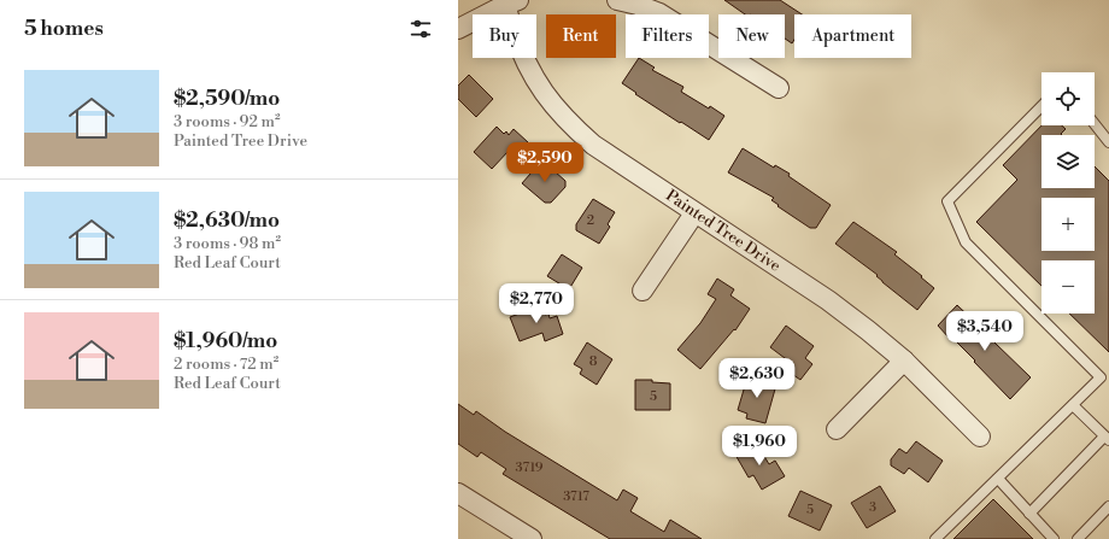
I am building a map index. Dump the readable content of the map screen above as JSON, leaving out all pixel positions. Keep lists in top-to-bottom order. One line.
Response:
{"streets":{"street":["Painted Tree Drive"]},"house_numbers":["2","8","5","3719","3717","3","5"],"page":{"heading":"5 homes","chip":["Buy","Rent","Filters","New","Apartment"],"list":[{"name":"$2,590/mo","note":"3 rooms · 92 m² · Painted Tree Drive"},{"name":"$2,630/mo","note":"3 rooms · 98 m² · Red Leaf Court"},{"name":"$1,960/mo","note":"2 rooms · 72 m² · Red Leaf Court"}],"map_buttons":["+","−"],"price":["$2,590","$2,770","$3,540","$2,630","$1,960"]}}
